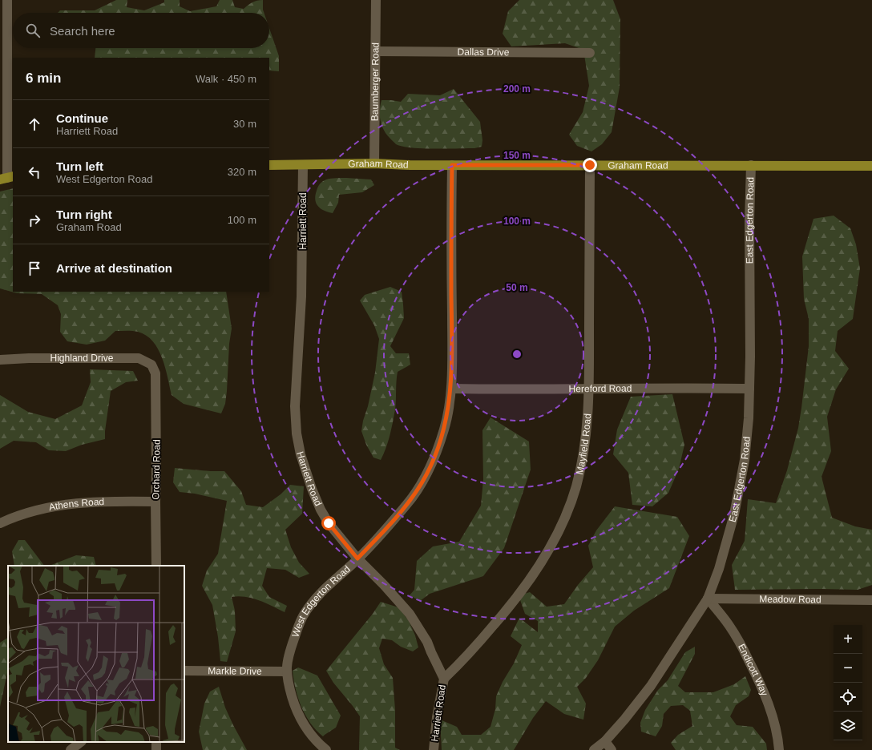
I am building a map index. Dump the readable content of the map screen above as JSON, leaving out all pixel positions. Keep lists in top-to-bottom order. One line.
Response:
{"streets":{"main road":["Graham Road"],"street":["Dallas Drive","Baumberger Road","East Edgerton Road","Harriett Road","Highland Drive","Hereford Road","Mayfield Road","Orchard Road","Athens Road","Meadow Road","West Edgerton Road","Endicott Way","Markle Drive"]},"crossings":[["Dallas Drive","Baumberger Road"],["Baumberger Road","Graham Road"],["Graham Road","East Edgerton Road"],["Graham Road","Harriett Road"],["Graham Road","Mayfield Road"],["Graham Road","West Edgerton Road"],["East Edgerton Road","Hereford Road"],["East Edgerton Road","Meadow Road"],["East Edgerton Road","Endicott Way"],["Harriett Road","Mayfield Road"],["Harriett Road","West Edgerton Road"],["Highland Drive","Orchard Road"],["Hereford Road","Mayfield Road"],["Hereford Road","West Edgerton Road"],["Orchard Road","Athens Road"],["Meadow Road","Endicott Way"],["West Edgerton Road","Markle Drive"]],"page":{"search":"Search here","heading":["6 min","Walk · 450 m"],"list":[["Continue","Harriett Road","30 m"],["Turn left","West Edgerton Road","320 m"],["Turn right","Graham Road","100 m"],"Arrive at destination"],"map_buttons":["+","−"]},"rings":["200 m","150 m","100 m","50 m"]}
